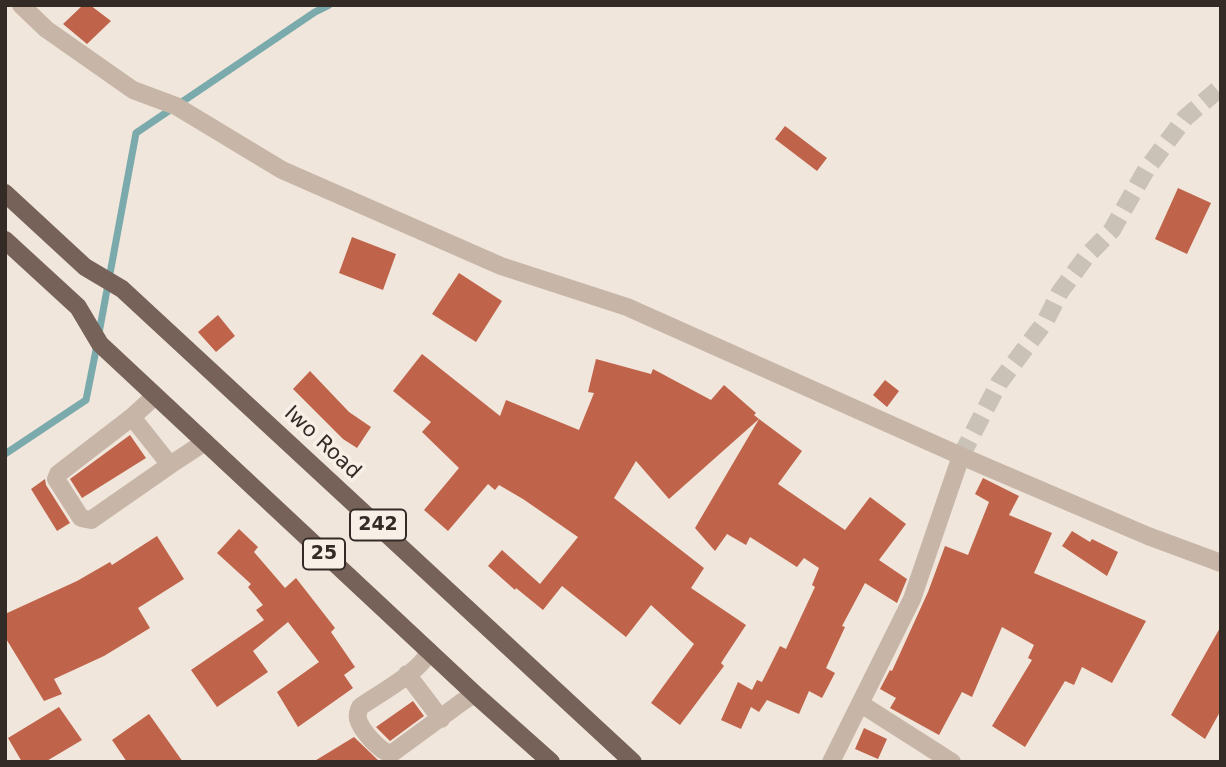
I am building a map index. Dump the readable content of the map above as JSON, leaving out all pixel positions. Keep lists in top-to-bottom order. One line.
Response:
{"streets":{"main road":["Iwo Road","242","25"]}}
